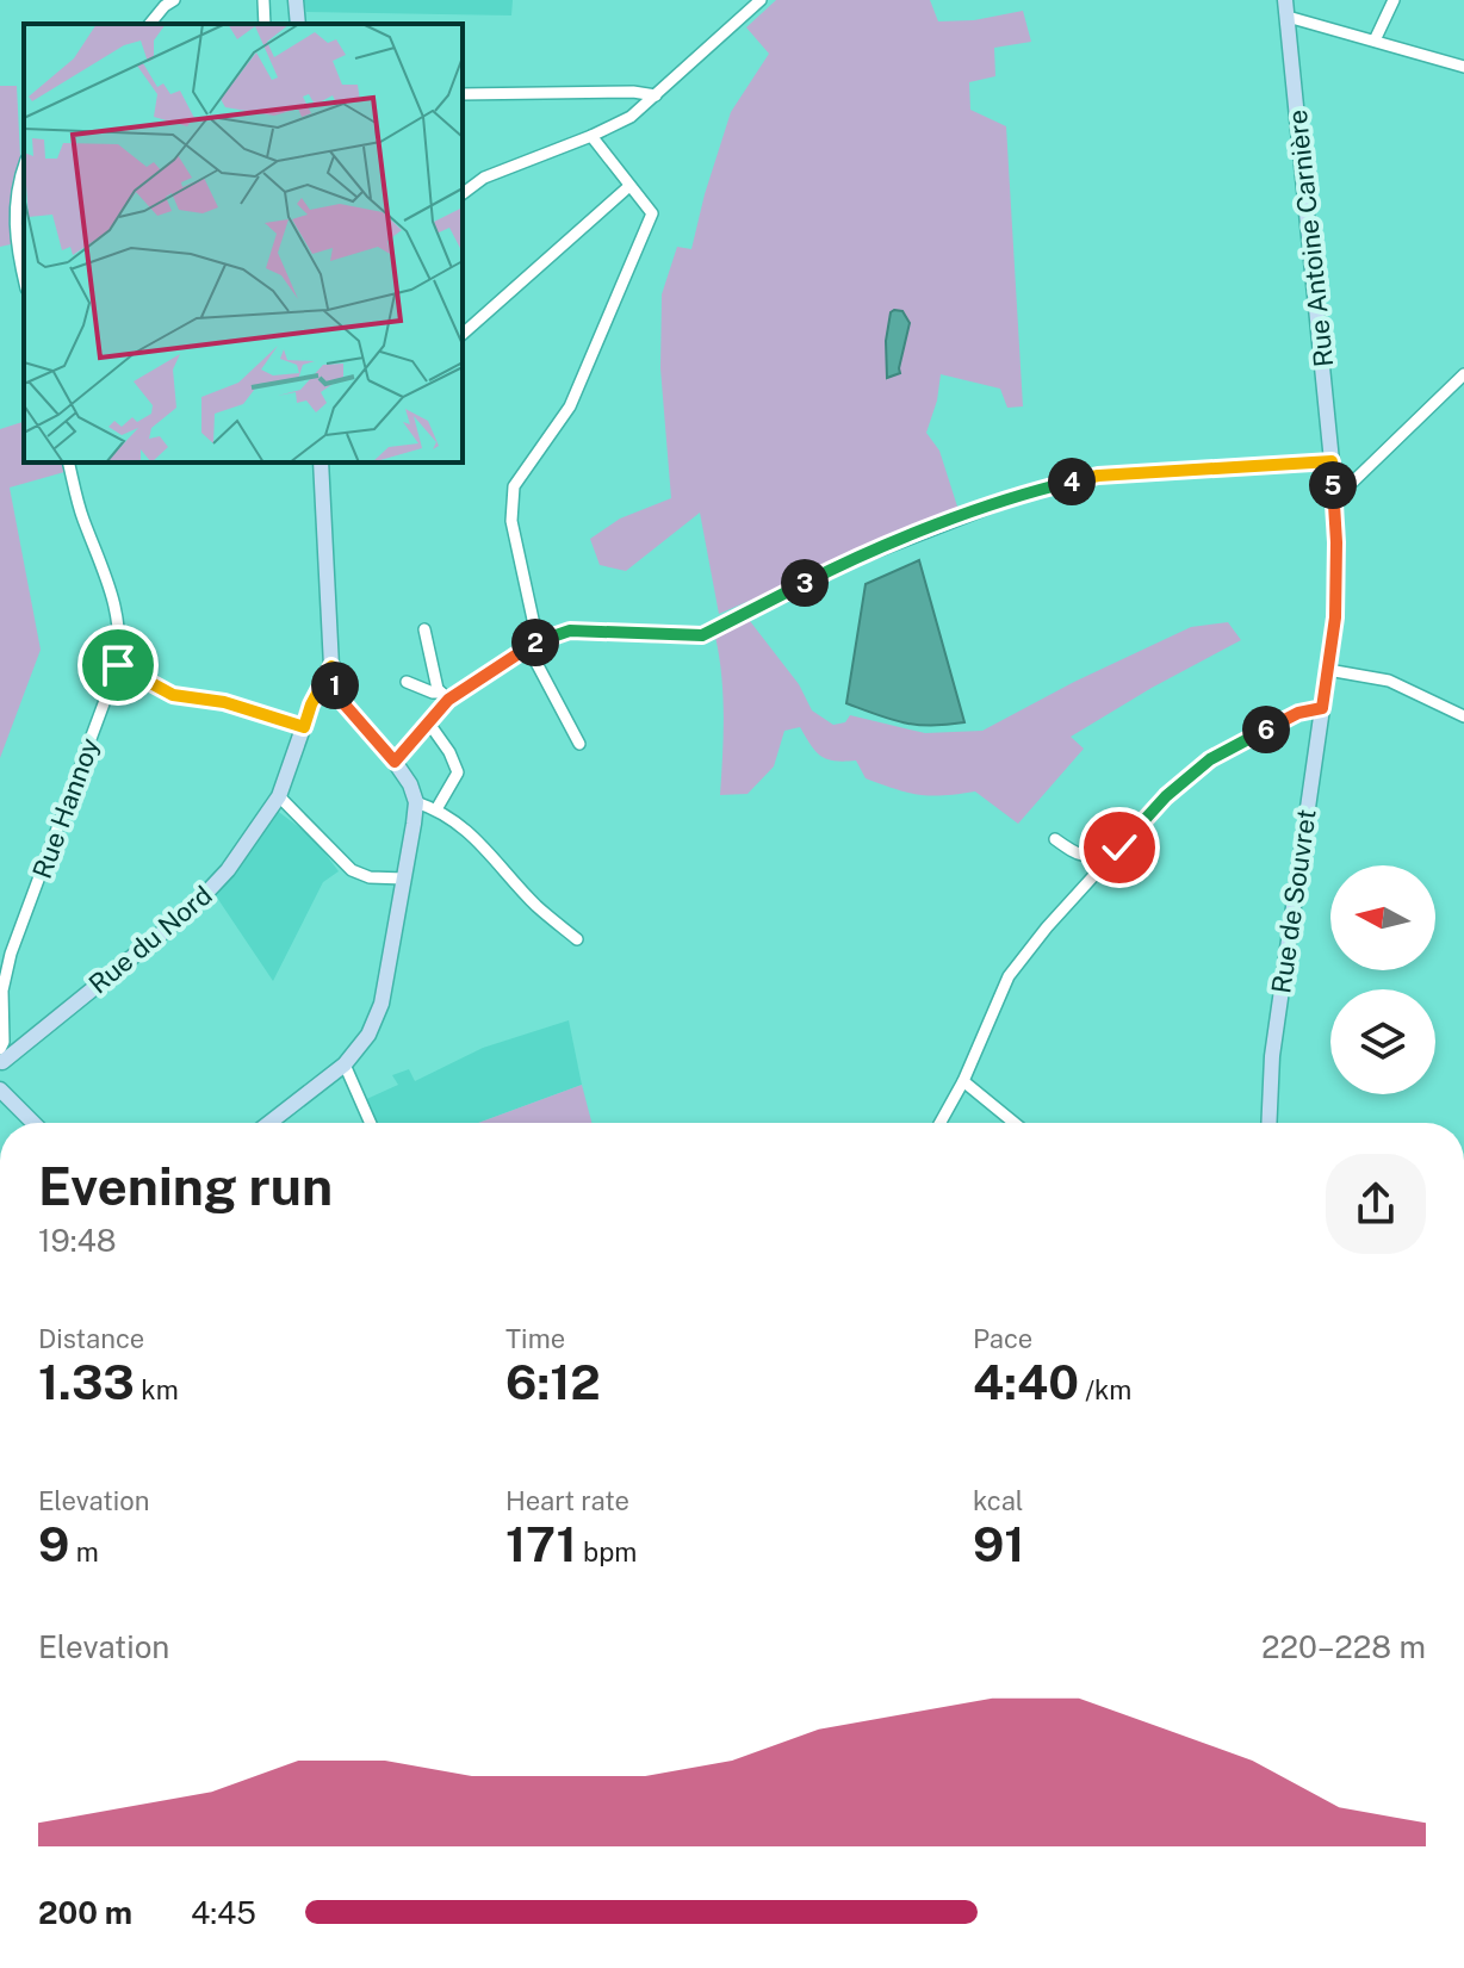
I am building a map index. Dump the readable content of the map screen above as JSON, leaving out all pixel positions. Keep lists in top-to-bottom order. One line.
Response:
{"streets":{"main road":["Rue Antoine Carnière","Rue de Souvret","Rue du Nord"],"street":["Rue Hannoy"]},"crossings":[["Rue Antoine Carnière","Rue de Souvret"],["Rue Hannoy","Rue du Nord"]],"north":"left","page":{"pins":["4","5","3","2","1","6"],"heading":["Evening run","19:48"],"stats":[["Distance","1.33 km"],["Time","6:12"],["Pace","4:40 /km"],["Elevation","9 m"],["Heart rate","171 bpm"],["kcal","91"]],"chart":["Elevation","220–228 m"],"list":[{"name":"200 m","note":"4:45"}]}}
